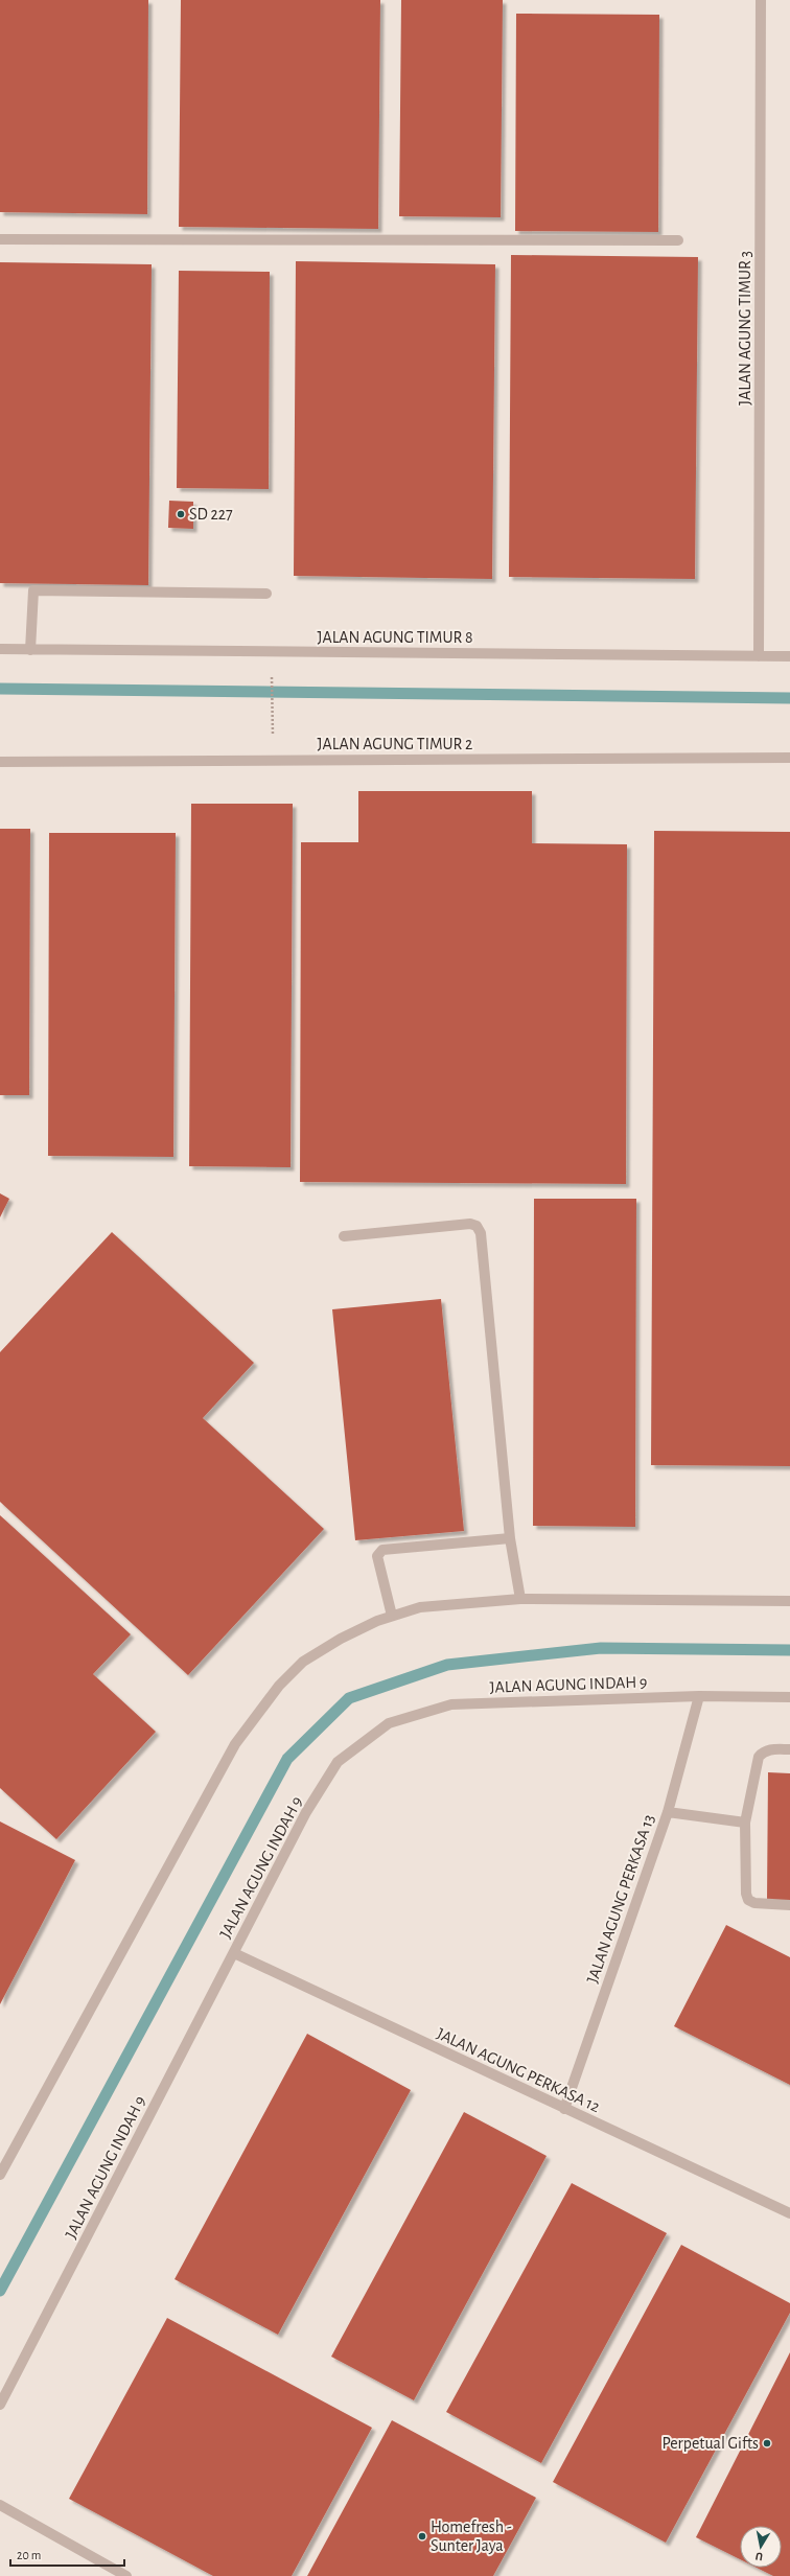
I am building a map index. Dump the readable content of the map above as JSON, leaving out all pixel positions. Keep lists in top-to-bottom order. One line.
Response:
{"streets":{"street":["JALAN AGUNG TIMUR 3","JALAN AGUNG TIMUR 8","JALAN AGUNG TIMUR 2","JALAN AGUNG INDAH 9","JALAN AGUNG PERKASA 13","JALAN AGUNG PERKASA 12"]},"crossings":[["JALAN AGUNG TIMUR 3","JALAN AGUNG TIMUR 8"],["JALAN AGUNG INDAH 9","JALAN AGUNG PERKASA 13"],["JALAN AGUNG INDAH 9","JALAN AGUNG PERKASA 12"],["JALAN AGUNG PERKASA 13","JALAN AGUNG PERKASA 12"]],"places":["SD 227","Perpetual Gifts","Homefresh - Sunter Jaya"],"scale_bar":"20 m","north":"bottom"}
